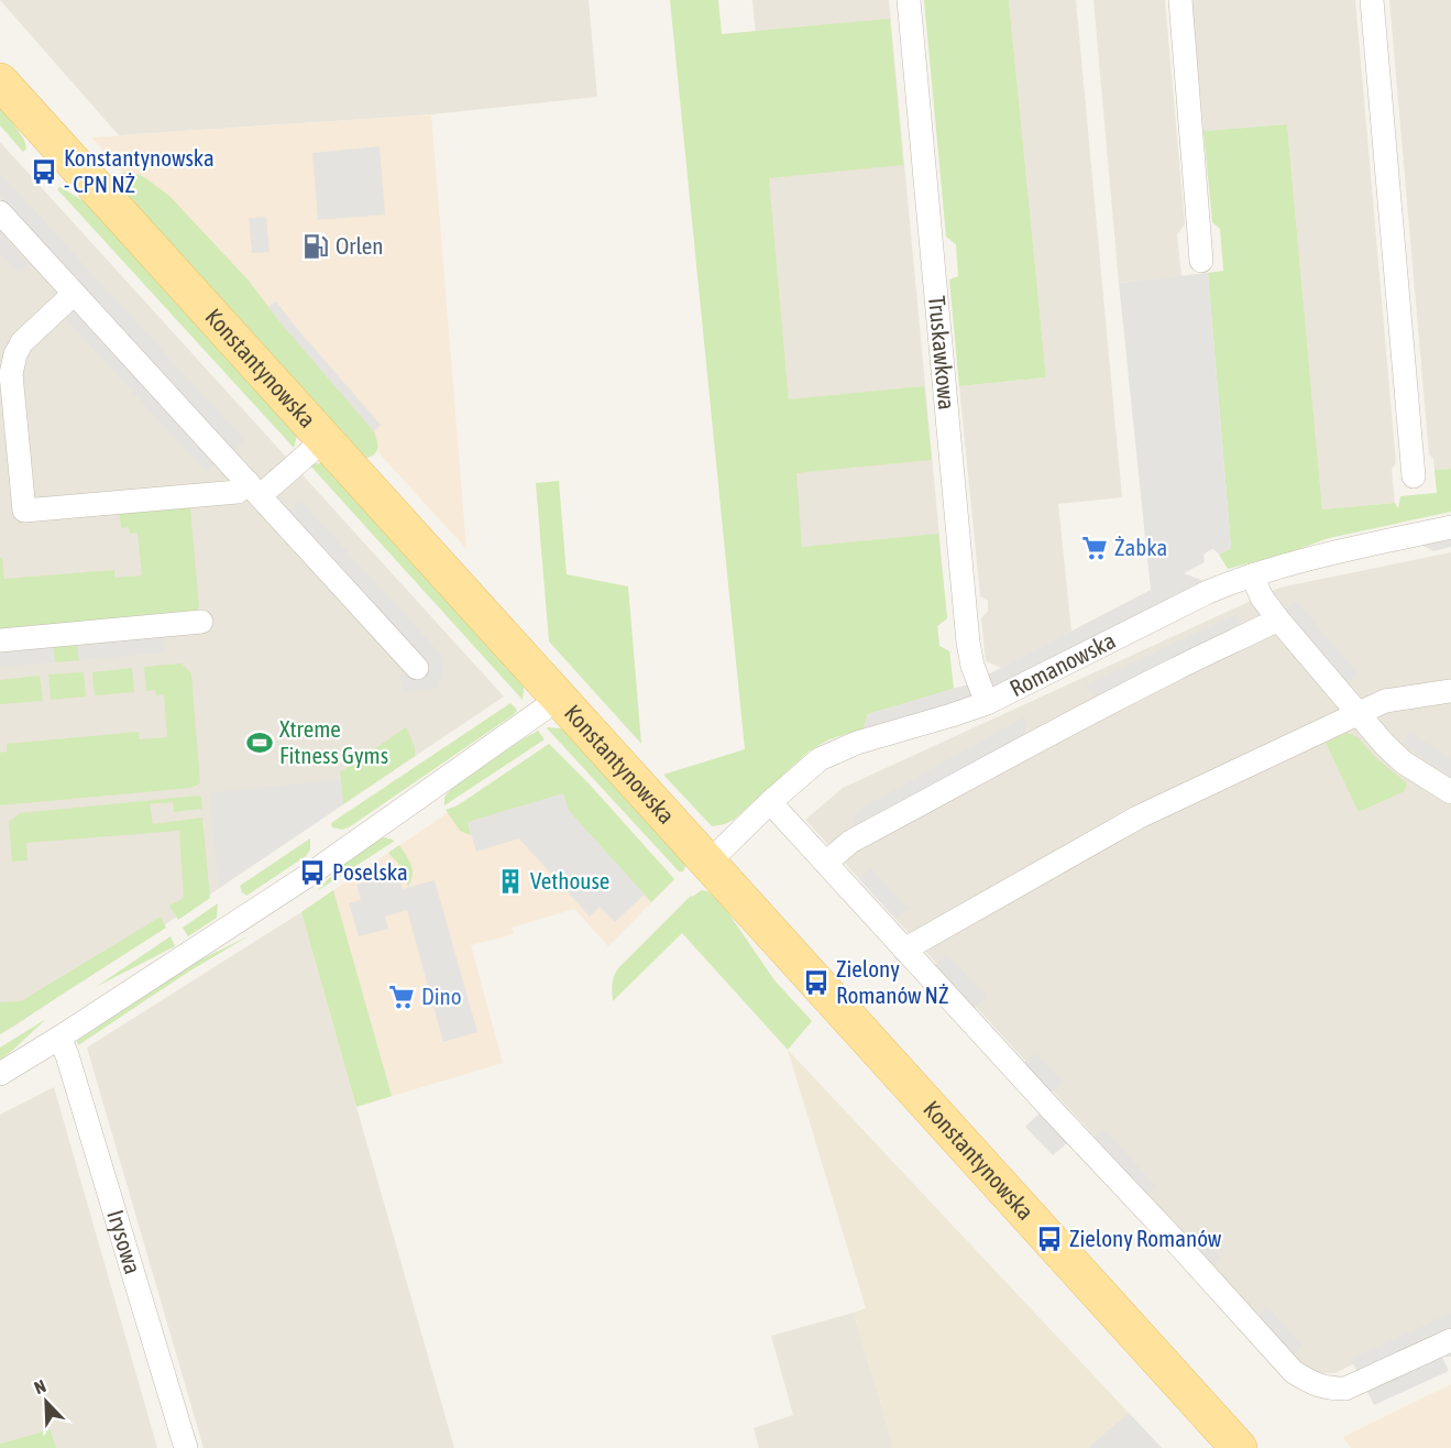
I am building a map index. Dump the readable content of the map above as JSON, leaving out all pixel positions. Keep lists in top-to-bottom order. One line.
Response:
{"streets":{"main road":["Konstantynowska"],"street":["Truskawkowa","Romanowska","Irysowa"]},"crossings":[["Truskawkowa","Romanowska"],["Konstantynowska","Romanowska"]],"places":{"bus stop":["Konstantynowska - CPN NŻ","Poselska","Zielony Romanów NŻ","Zielony Romanów"],"fuel station":["Orlen"],"supermarket":["Żabka","Dino"],"sports":["Xtreme Fitness Gyms"],"building":["Vethouse"]},"north":"top left"}
